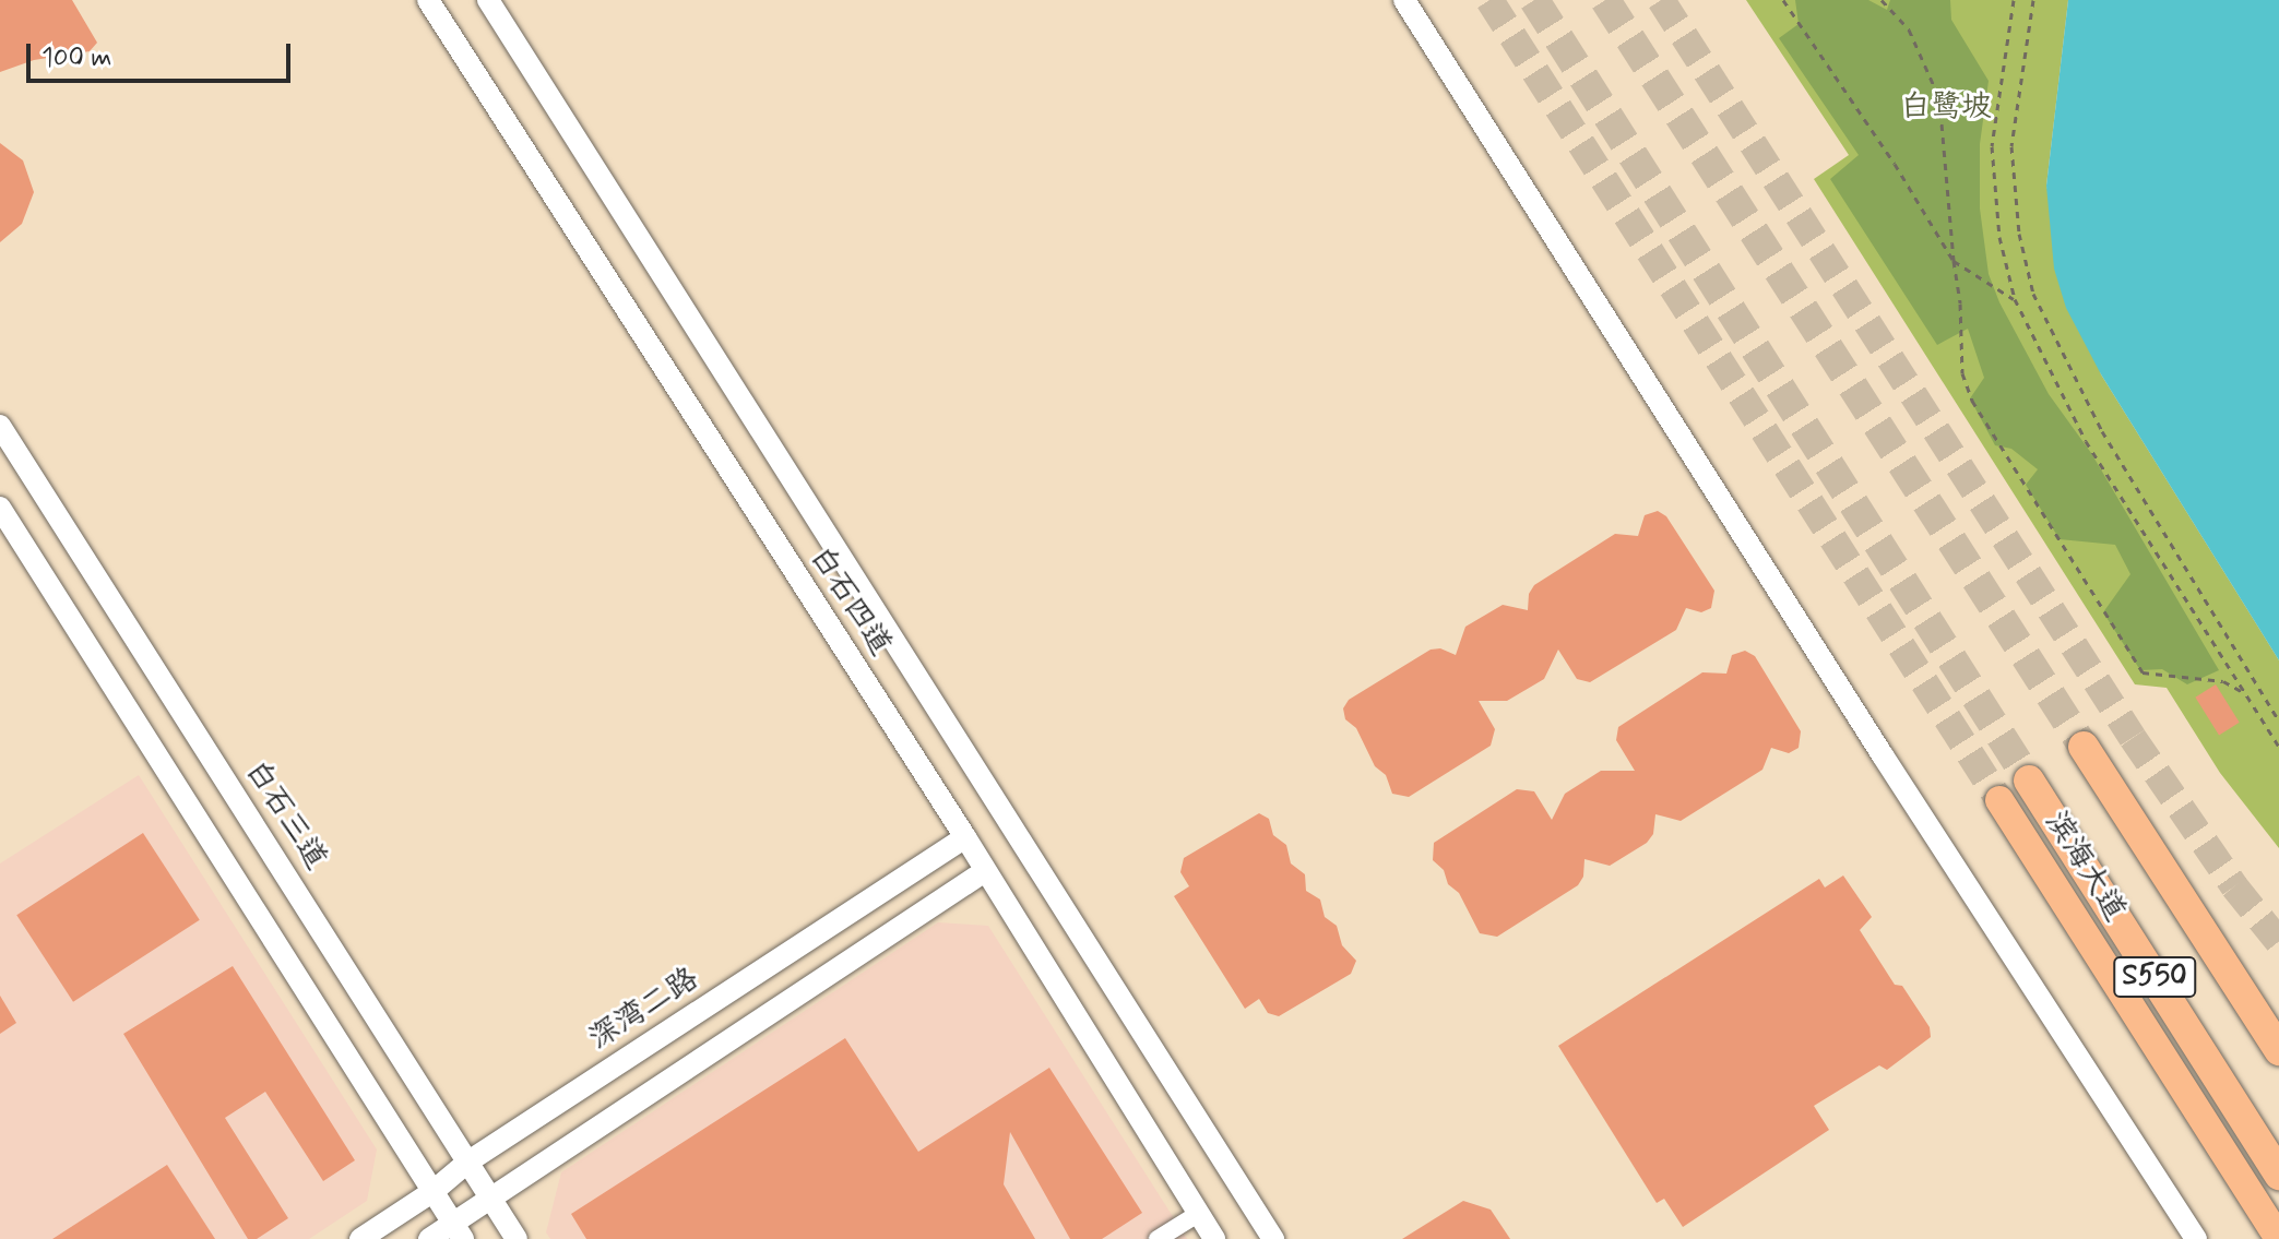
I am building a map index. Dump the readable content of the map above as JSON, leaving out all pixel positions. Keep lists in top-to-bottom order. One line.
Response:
{"streets":{"highway":["滨海大道","S550"],"street":["白石四道","白石三道","深湾二路"]},"crossings":[["白石四道","深湾二路"],["白石三道","深湾二路"]],"parks":["白鹭坡"],"scale_bar":"100 m"}
